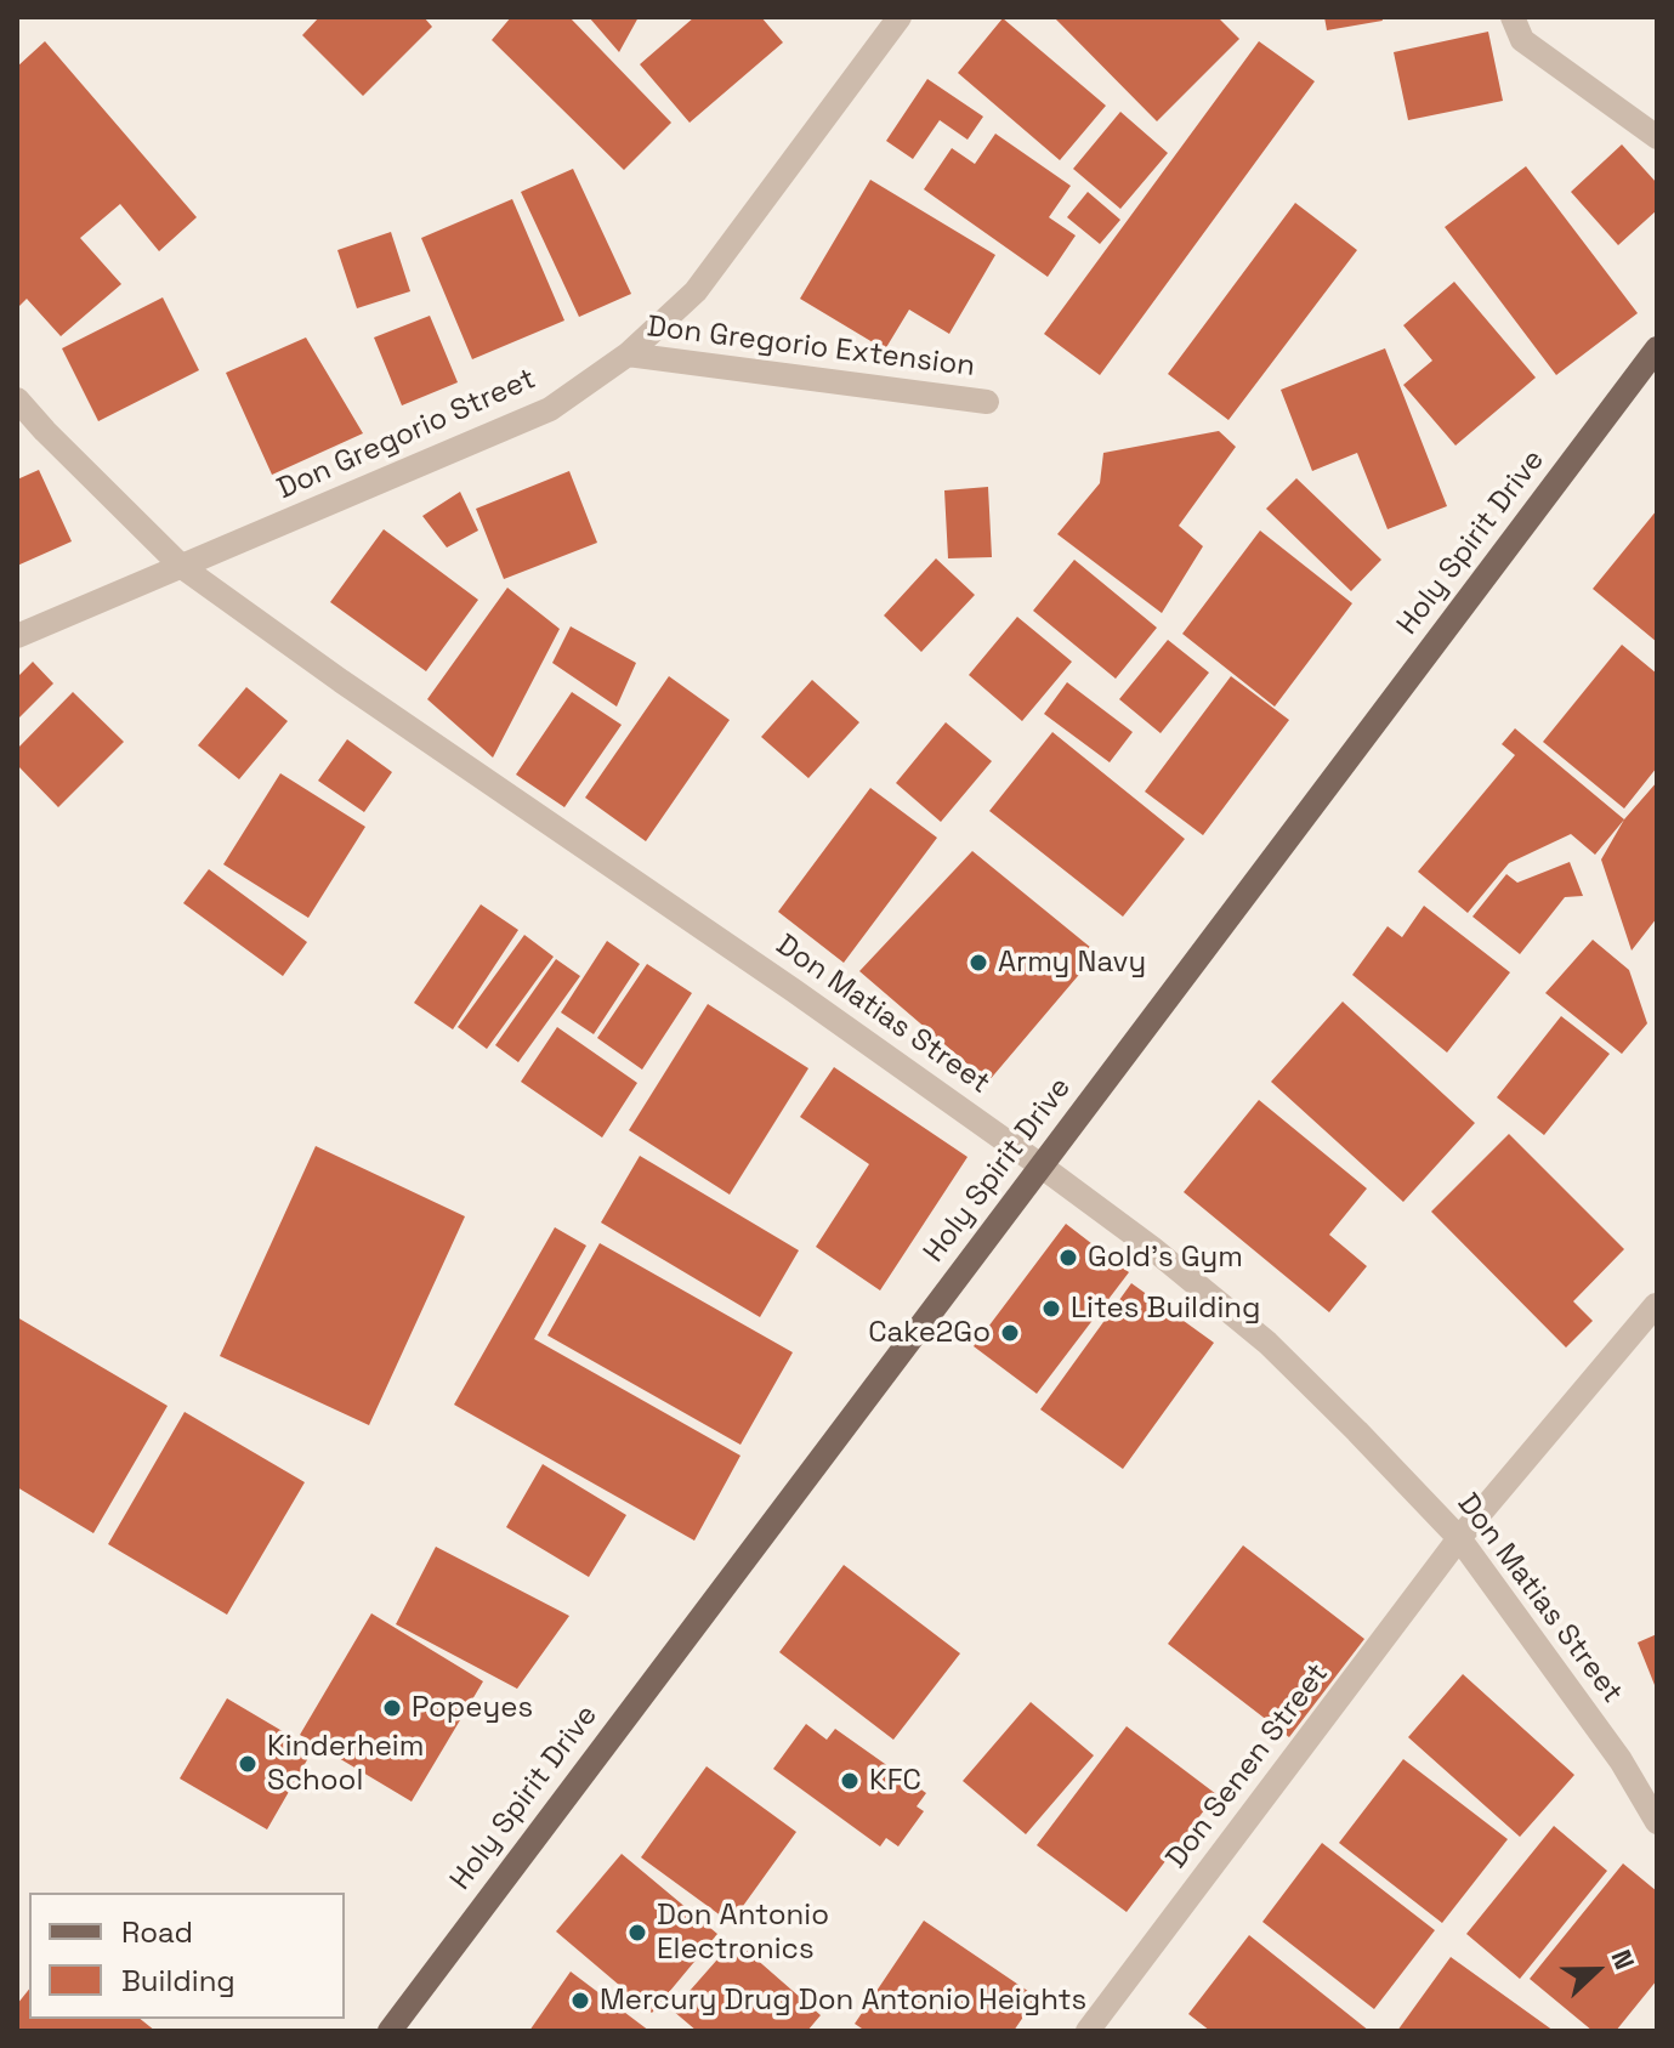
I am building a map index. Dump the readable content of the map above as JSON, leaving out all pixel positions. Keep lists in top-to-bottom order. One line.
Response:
{"streets":{"main road":["Holy Spirit Drive"],"street":["Don Gregorio Extension","Don Gregorio Street","Don Matias Street","Don Senen Street"]},"crossings":[["Don Gregorio Extension","Don Gregorio Street"],["Don Gregorio Street","Don Matias Street"],["Holy Spirit Drive","Don Matias Street"],["Don Matias Street","Don Senen Street"]],"places":["Army Navy","Gold's Gym","Lites Building","Cake2Go","Popeyes","Kinderheim School","KFC","Don Antonio Electronics","Mercury Drug Don Antonio Heights"],"legend":["Road","Building"],"north":"right"}
